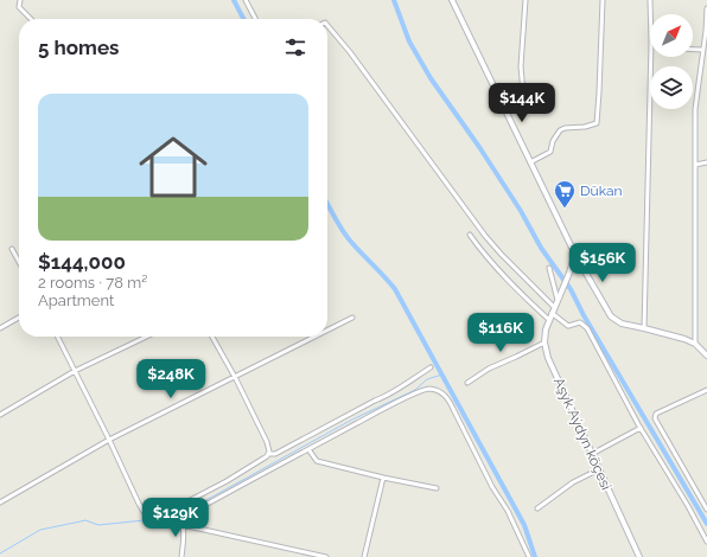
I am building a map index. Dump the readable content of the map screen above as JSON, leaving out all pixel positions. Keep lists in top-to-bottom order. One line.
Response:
{"streets":{"main road":["Aşyk Aýdyn köçesi"]},"places":{"supermarket":["Dükan"]},"north":"top right","page":{"heading":"5 homes","list":[{"name":"$144,000","note":"2 rooms · 78 m² · Apartment"}],"price":["$144K","$156K","$116K","$248K","$129K"]}}
